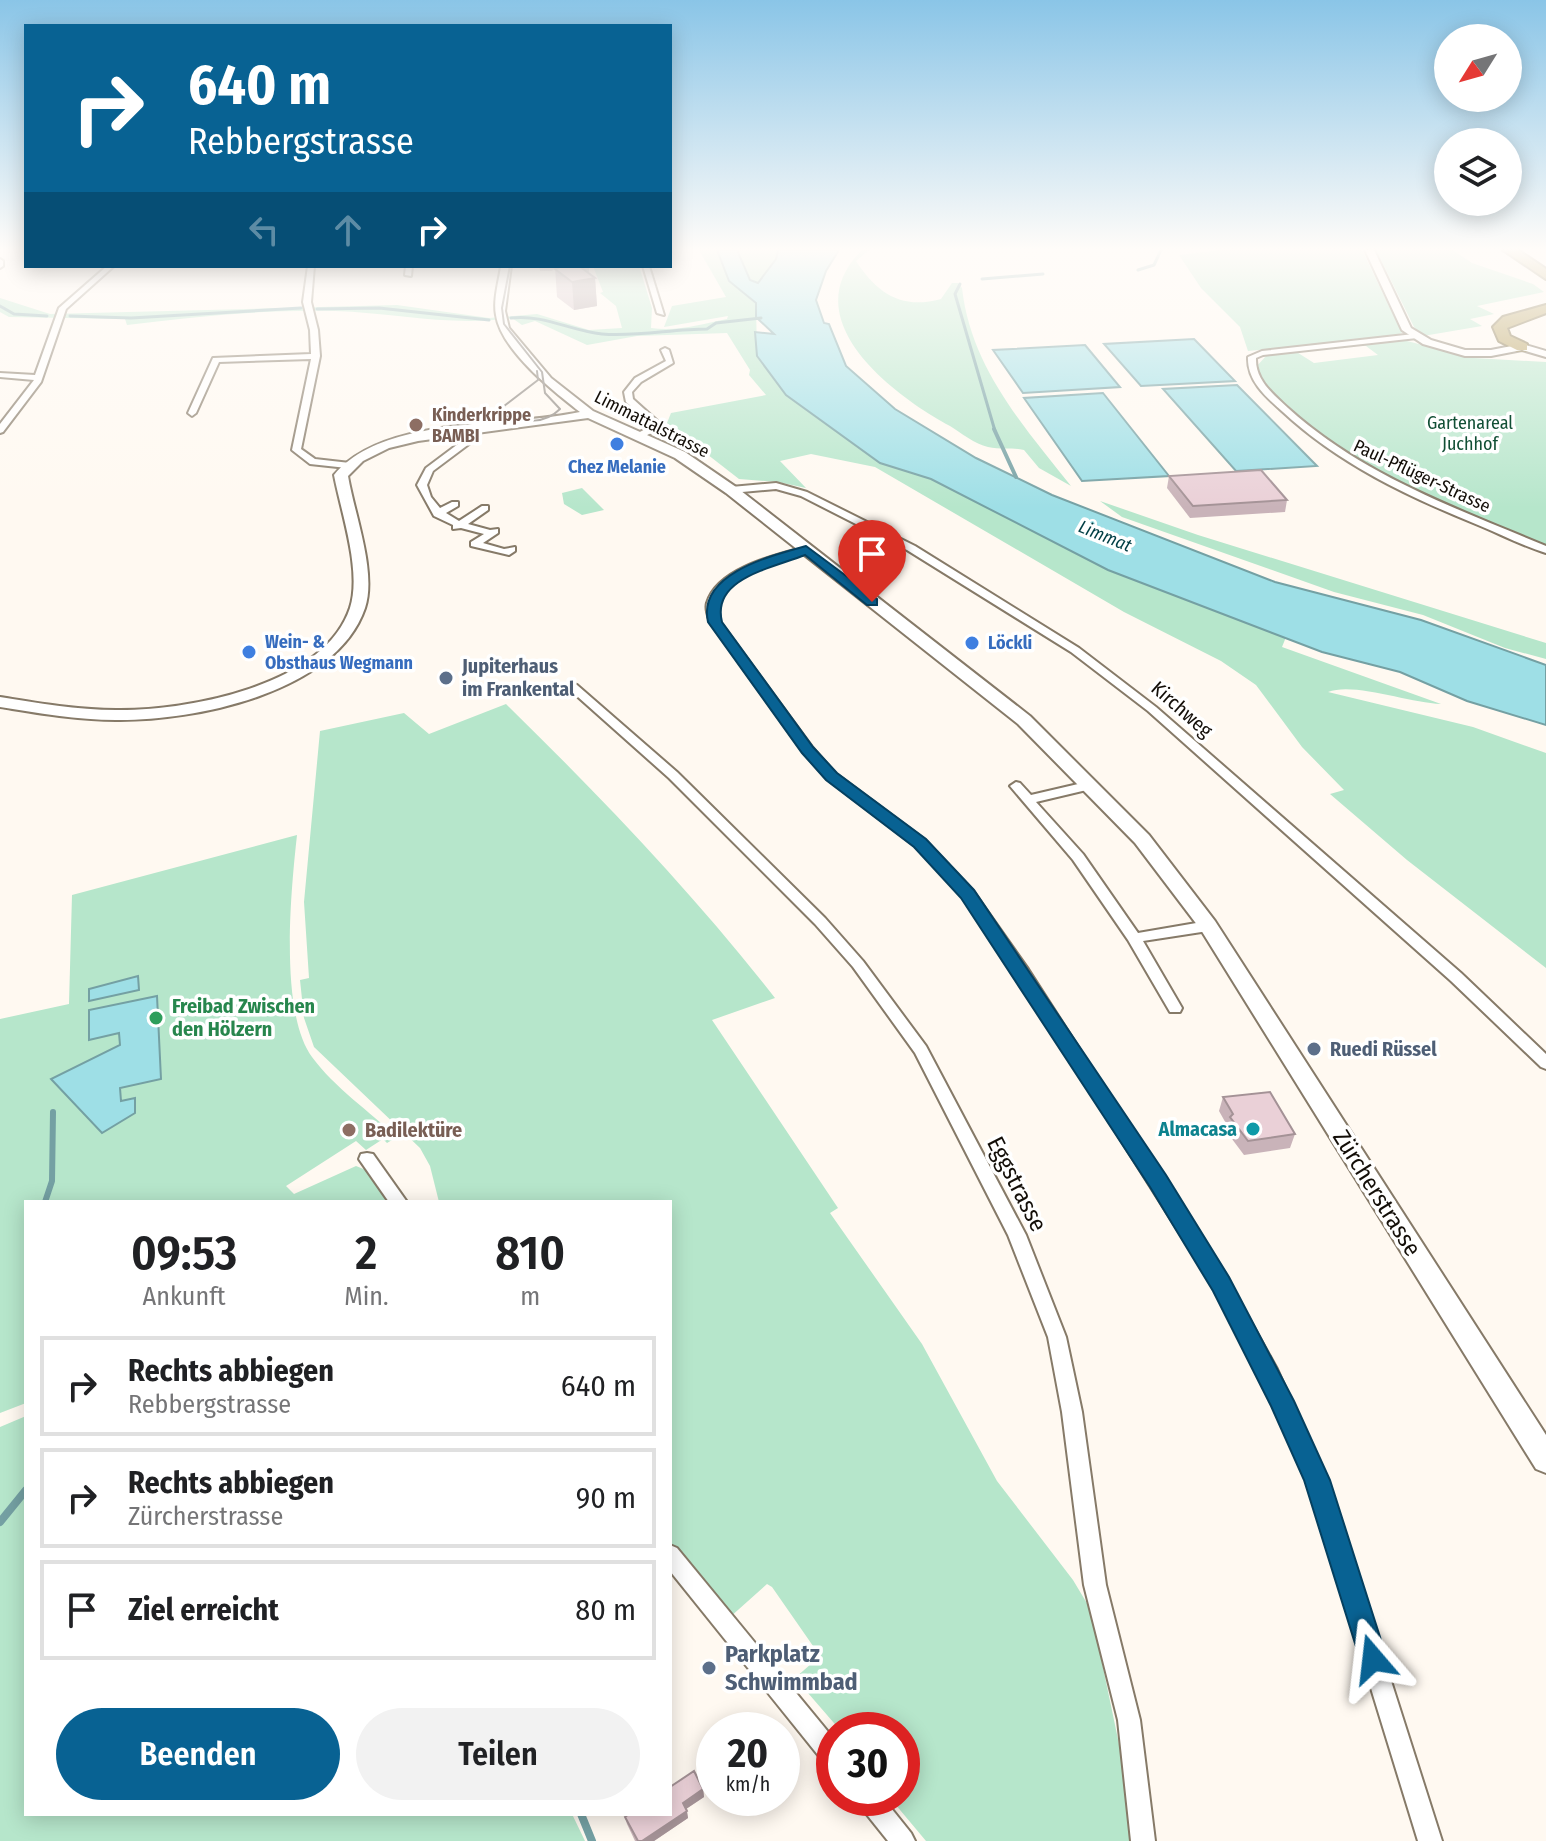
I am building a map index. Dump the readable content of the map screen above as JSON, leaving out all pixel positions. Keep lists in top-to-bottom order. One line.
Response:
{"streets":{"main road":["Limmattalstrasse","Zürcherstrasse"],"street":["Paul-Pflüger-Strasse","Kirchweg","Eggstrasse"]},"crossings":[["Limmattalstrasse","Kirchweg"],["Limmattalstrasse","Zürcherstrasse"]],"water":["Limmat"],"parks":["Gartenareal Juchhof"],"places":["Kinderkrippe BAMBI","Chez Melanie","Löckli","Wein- & Obsthaus Wegmann","Jupiterhaus im Frankental","Freibad Zwischen den Hölzern","Ruedi Rüssel","Almacasa","Badilektüre","Parkplatz Schwimmbad"],"north":"bottom left","page":{"turn":["640 m","Rebbergstrasse"],"eta":["09:53","Ankunft","2","Min.","810","m"],"list":[{"name":"Rechts abbiegen","note":"Rebbergstrasse","value":"640 m"},{"name":"Rechts abbiegen","note":"Zürcherstrasse","value":"90 m"},{"name":"Ziel erreicht","value":"80 m"}],"buttons":["Beenden","Teilen"],"speed":"20 km/h","limit":"30"}}
